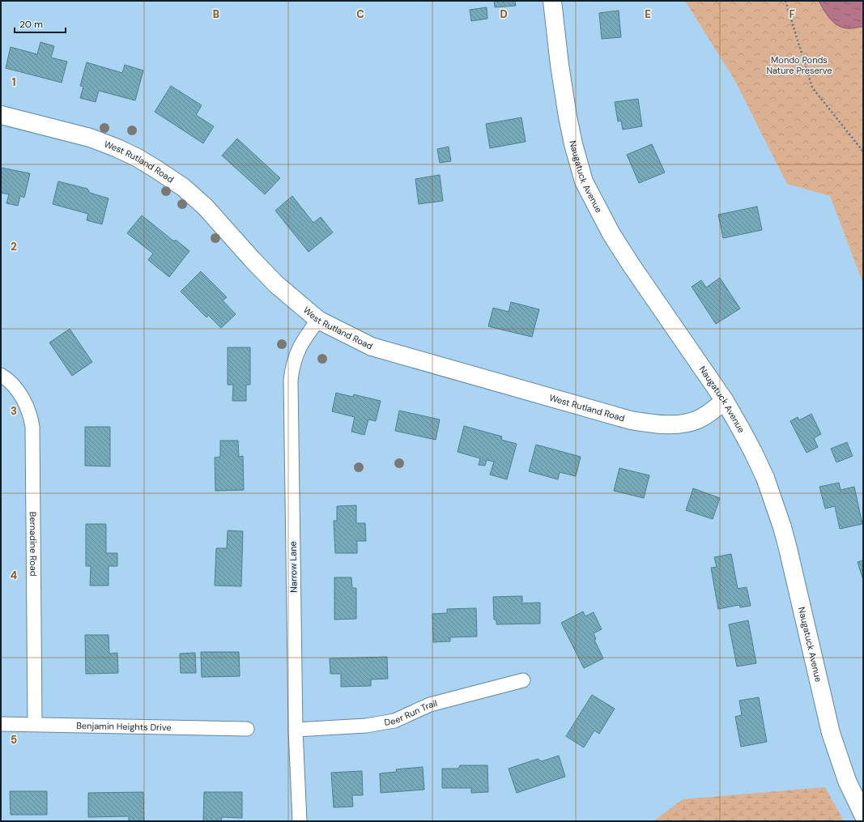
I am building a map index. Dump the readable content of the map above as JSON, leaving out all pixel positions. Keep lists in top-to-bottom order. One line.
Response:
{"streets":{"main road":["West Rutland Road","Naugatuck Avenue"],"street":["Bernadine Road","Narrow Lane","Deer Run Trail","Benjamin Heights Drive"]},"crossings":[["West Rutland Road","Naugatuck Avenue"],["West Rutland Road","Narrow Lane"],["Bernadine Road","Benjamin Heights Drive"],["Narrow Lane","Deer Run Trail"]],"parks":["Mondo Ponds Nature Preserve"],"scale_bar":"20 m","grid":{"columns":["B","C","D","E","F"],"rows":["1","2","3","4","5"]}}
